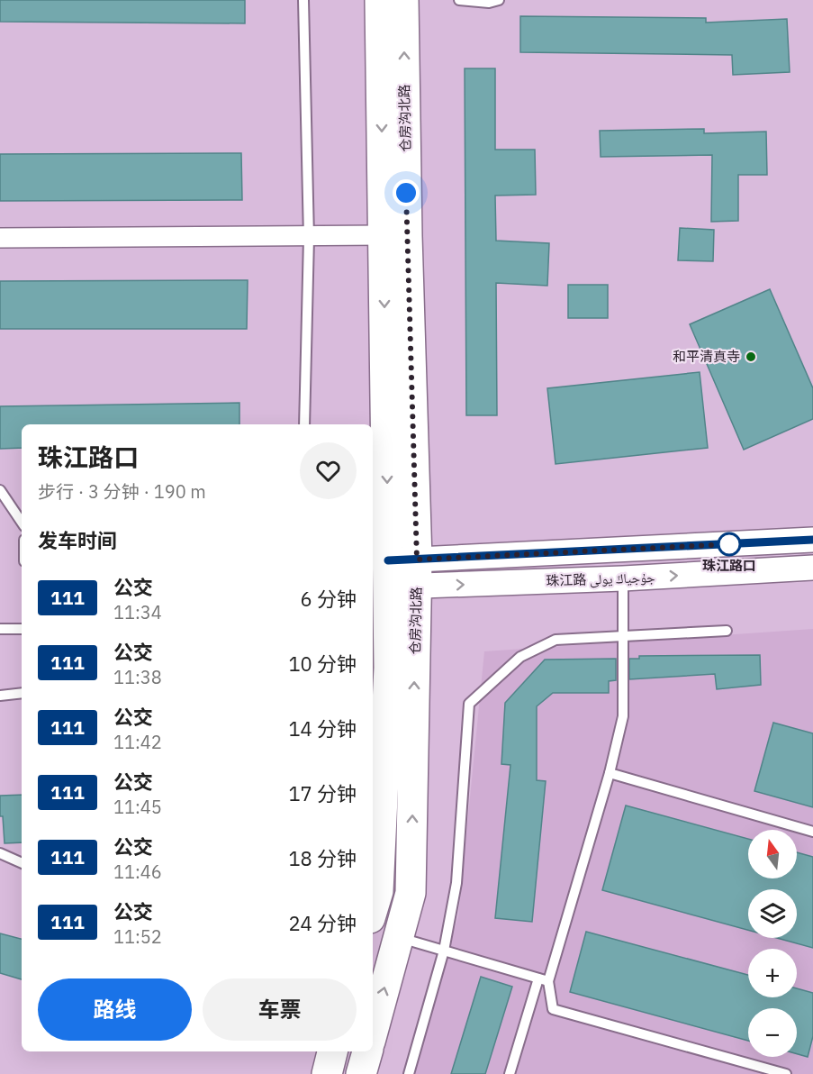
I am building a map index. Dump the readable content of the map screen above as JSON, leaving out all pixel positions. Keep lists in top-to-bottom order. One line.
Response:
{"streets":{"main road":["仓房沟北路"],"street":["珠江路 جۇجياڭ يولى"]},"crossings":[["仓房沟北路","珠江路 جۇجياڭ يولى"]],"places":["和平清真寺","珠江路口"],"lines":["bus line 111"],"north":"top","page":{"heading":[["珠江路口","步行 · 3 分钟 · 190 m"],"发车时间"],"list":[{"mark":"111","name":"公交","note":"11:34","value":"6 分钟"},{"mark":"111","name":"公交","note":"11:38","value":"10 分钟"},{"mark":"111","name":"公交","note":"11:42","value":"14 分钟"},{"mark":"111","name":"公交","note":"11:45","value":"17 分钟"},{"mark":"111","name":"公交","note":"11:46","value":"18 分钟"},{"mark":"111","name":"公交","note":"11:52","value":"24 分钟"}],"map_buttons":["+","−"],"buttons":["路线","车票"]}}
